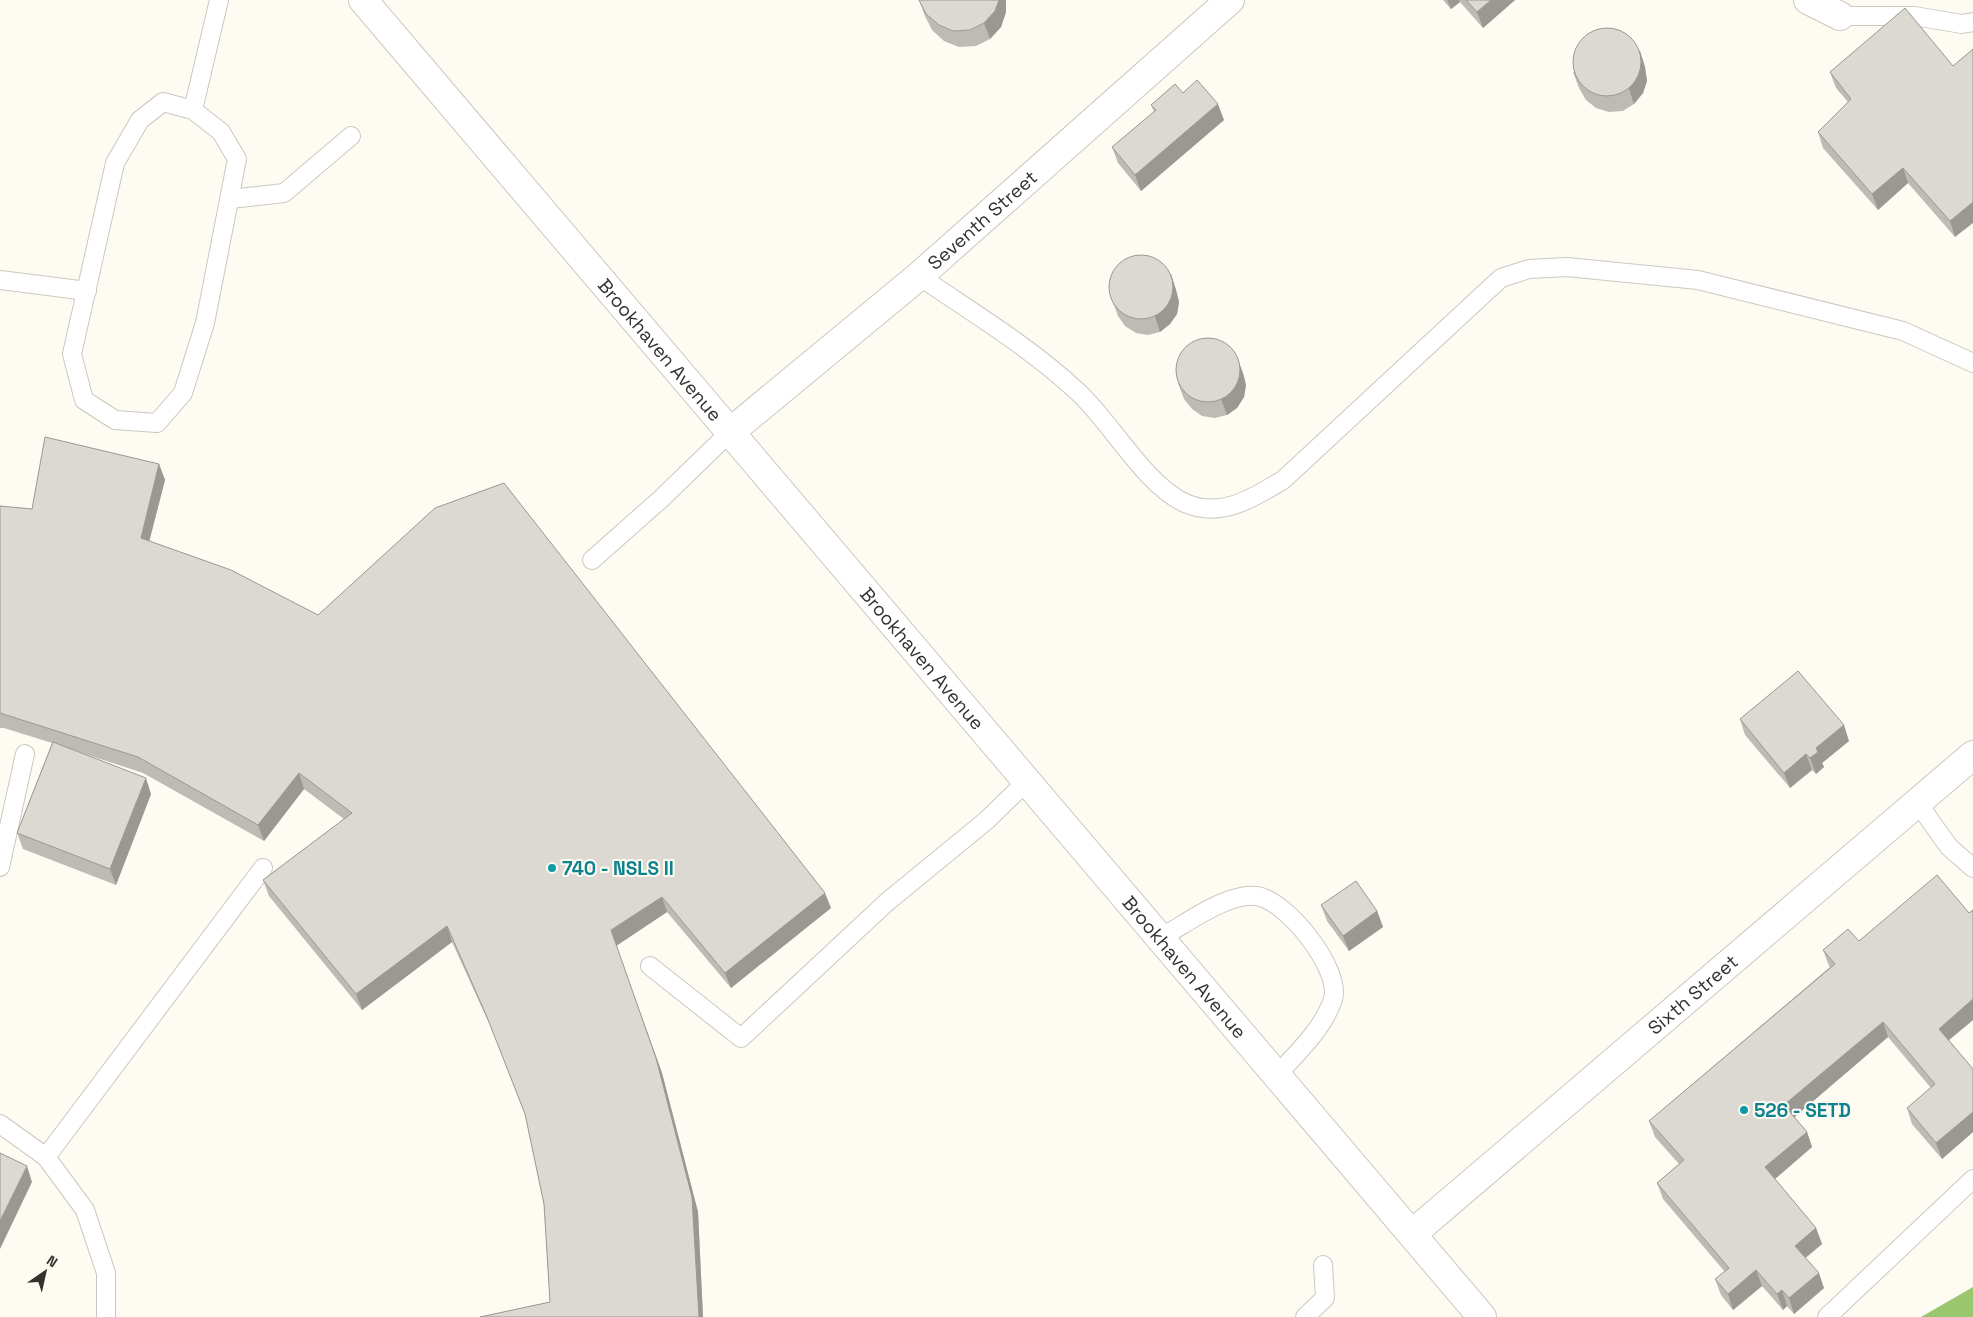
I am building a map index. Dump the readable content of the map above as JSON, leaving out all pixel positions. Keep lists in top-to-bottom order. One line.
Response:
{"streets":{"street":["Seventh Street","Brookhaven Avenue","Sixth Street"]},"crossings":[["Seventh Street","Brookhaven Avenue"],["Brookhaven Avenue","Sixth Street"]],"places":["740 - NSLS II","526 - SETD"],"north":"top right"}
